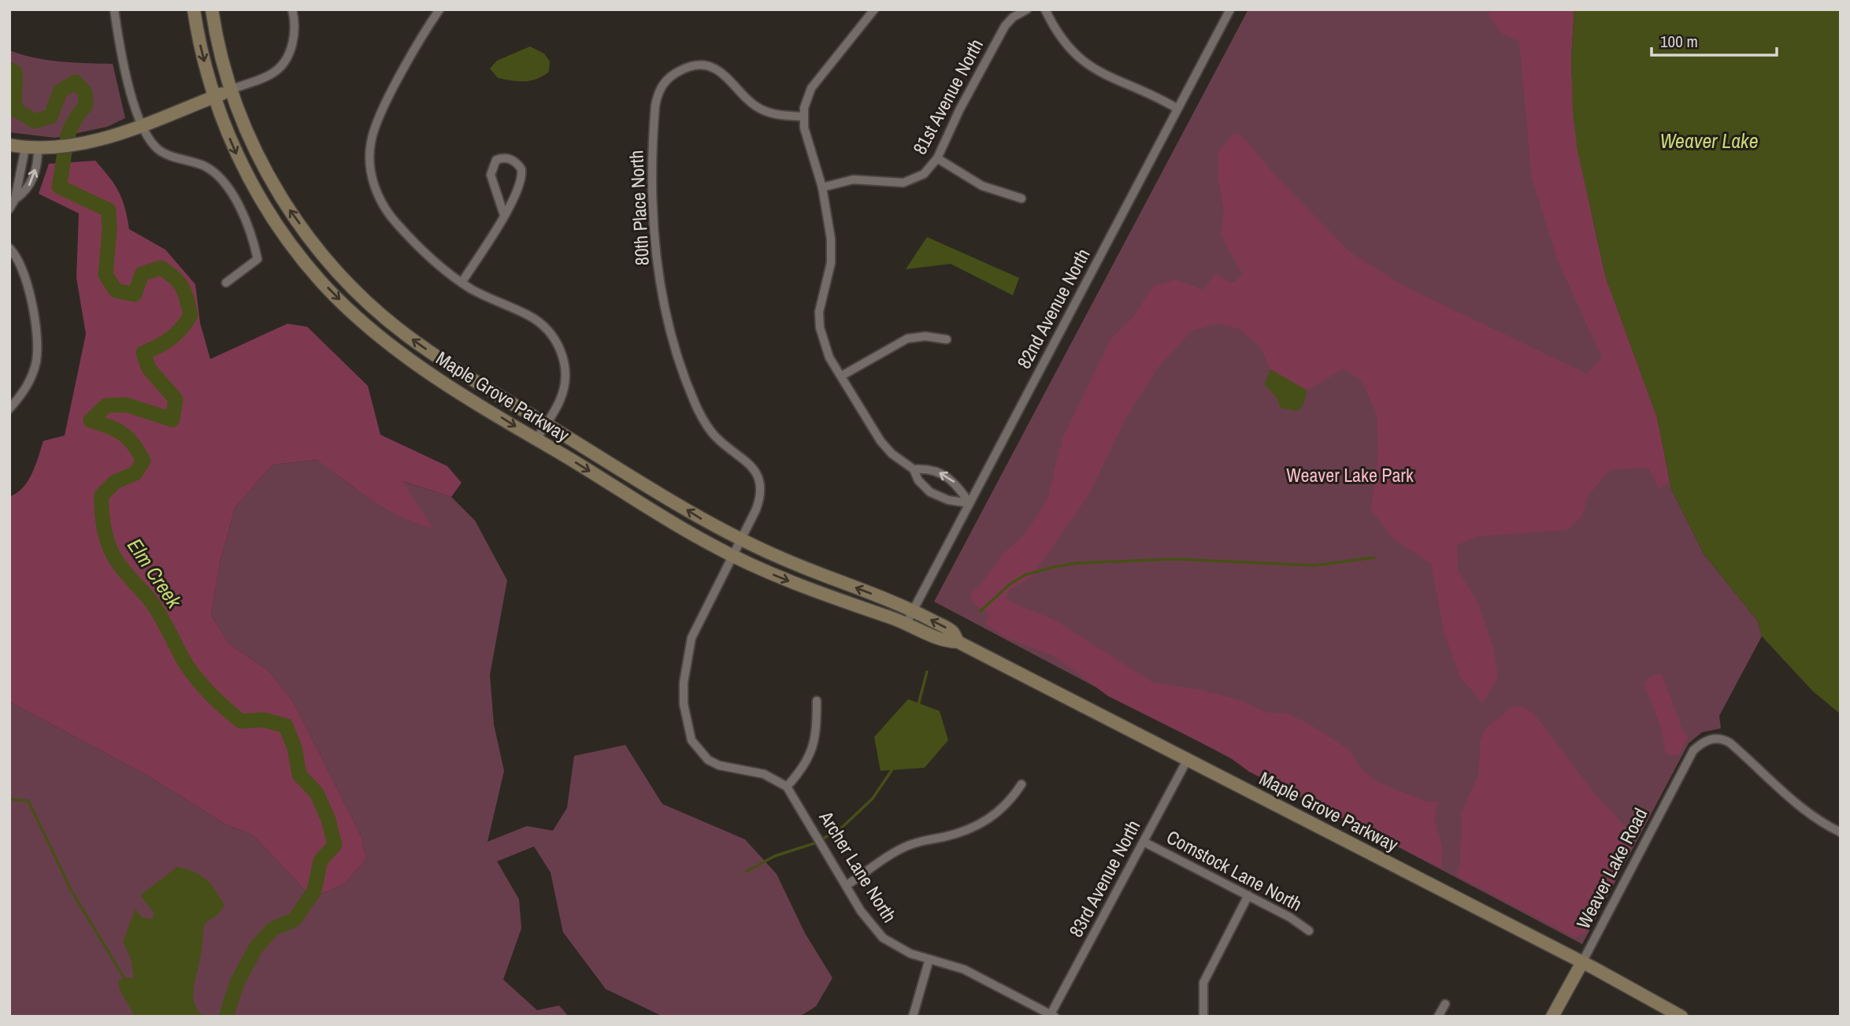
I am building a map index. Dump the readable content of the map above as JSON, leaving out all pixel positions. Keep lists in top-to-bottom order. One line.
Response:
{"streets":{"main road":["Maple Grove Parkway","Weaver Lake Road"],"street":["81st Avenue North","80th Place North","82nd Avenue North","Archer Lane North","Comstock Lane North","83rd Avenue North"]},"crossings":[["80th Place North","Maple Grove Parkway"],["82nd Avenue North","Maple Grove Parkway"],["Maple Grove Parkway","Weaver Lake Road"],["Maple Grove Parkway","83rd Avenue North"],["Archer Lane North","83rd Avenue North"],["Comstock Lane North","83rd Avenue North"]],"water":["Weaver Lake","Elm Creek"],"parks":["Weaver Lake Park"],"scale_bar":"100 m"}
